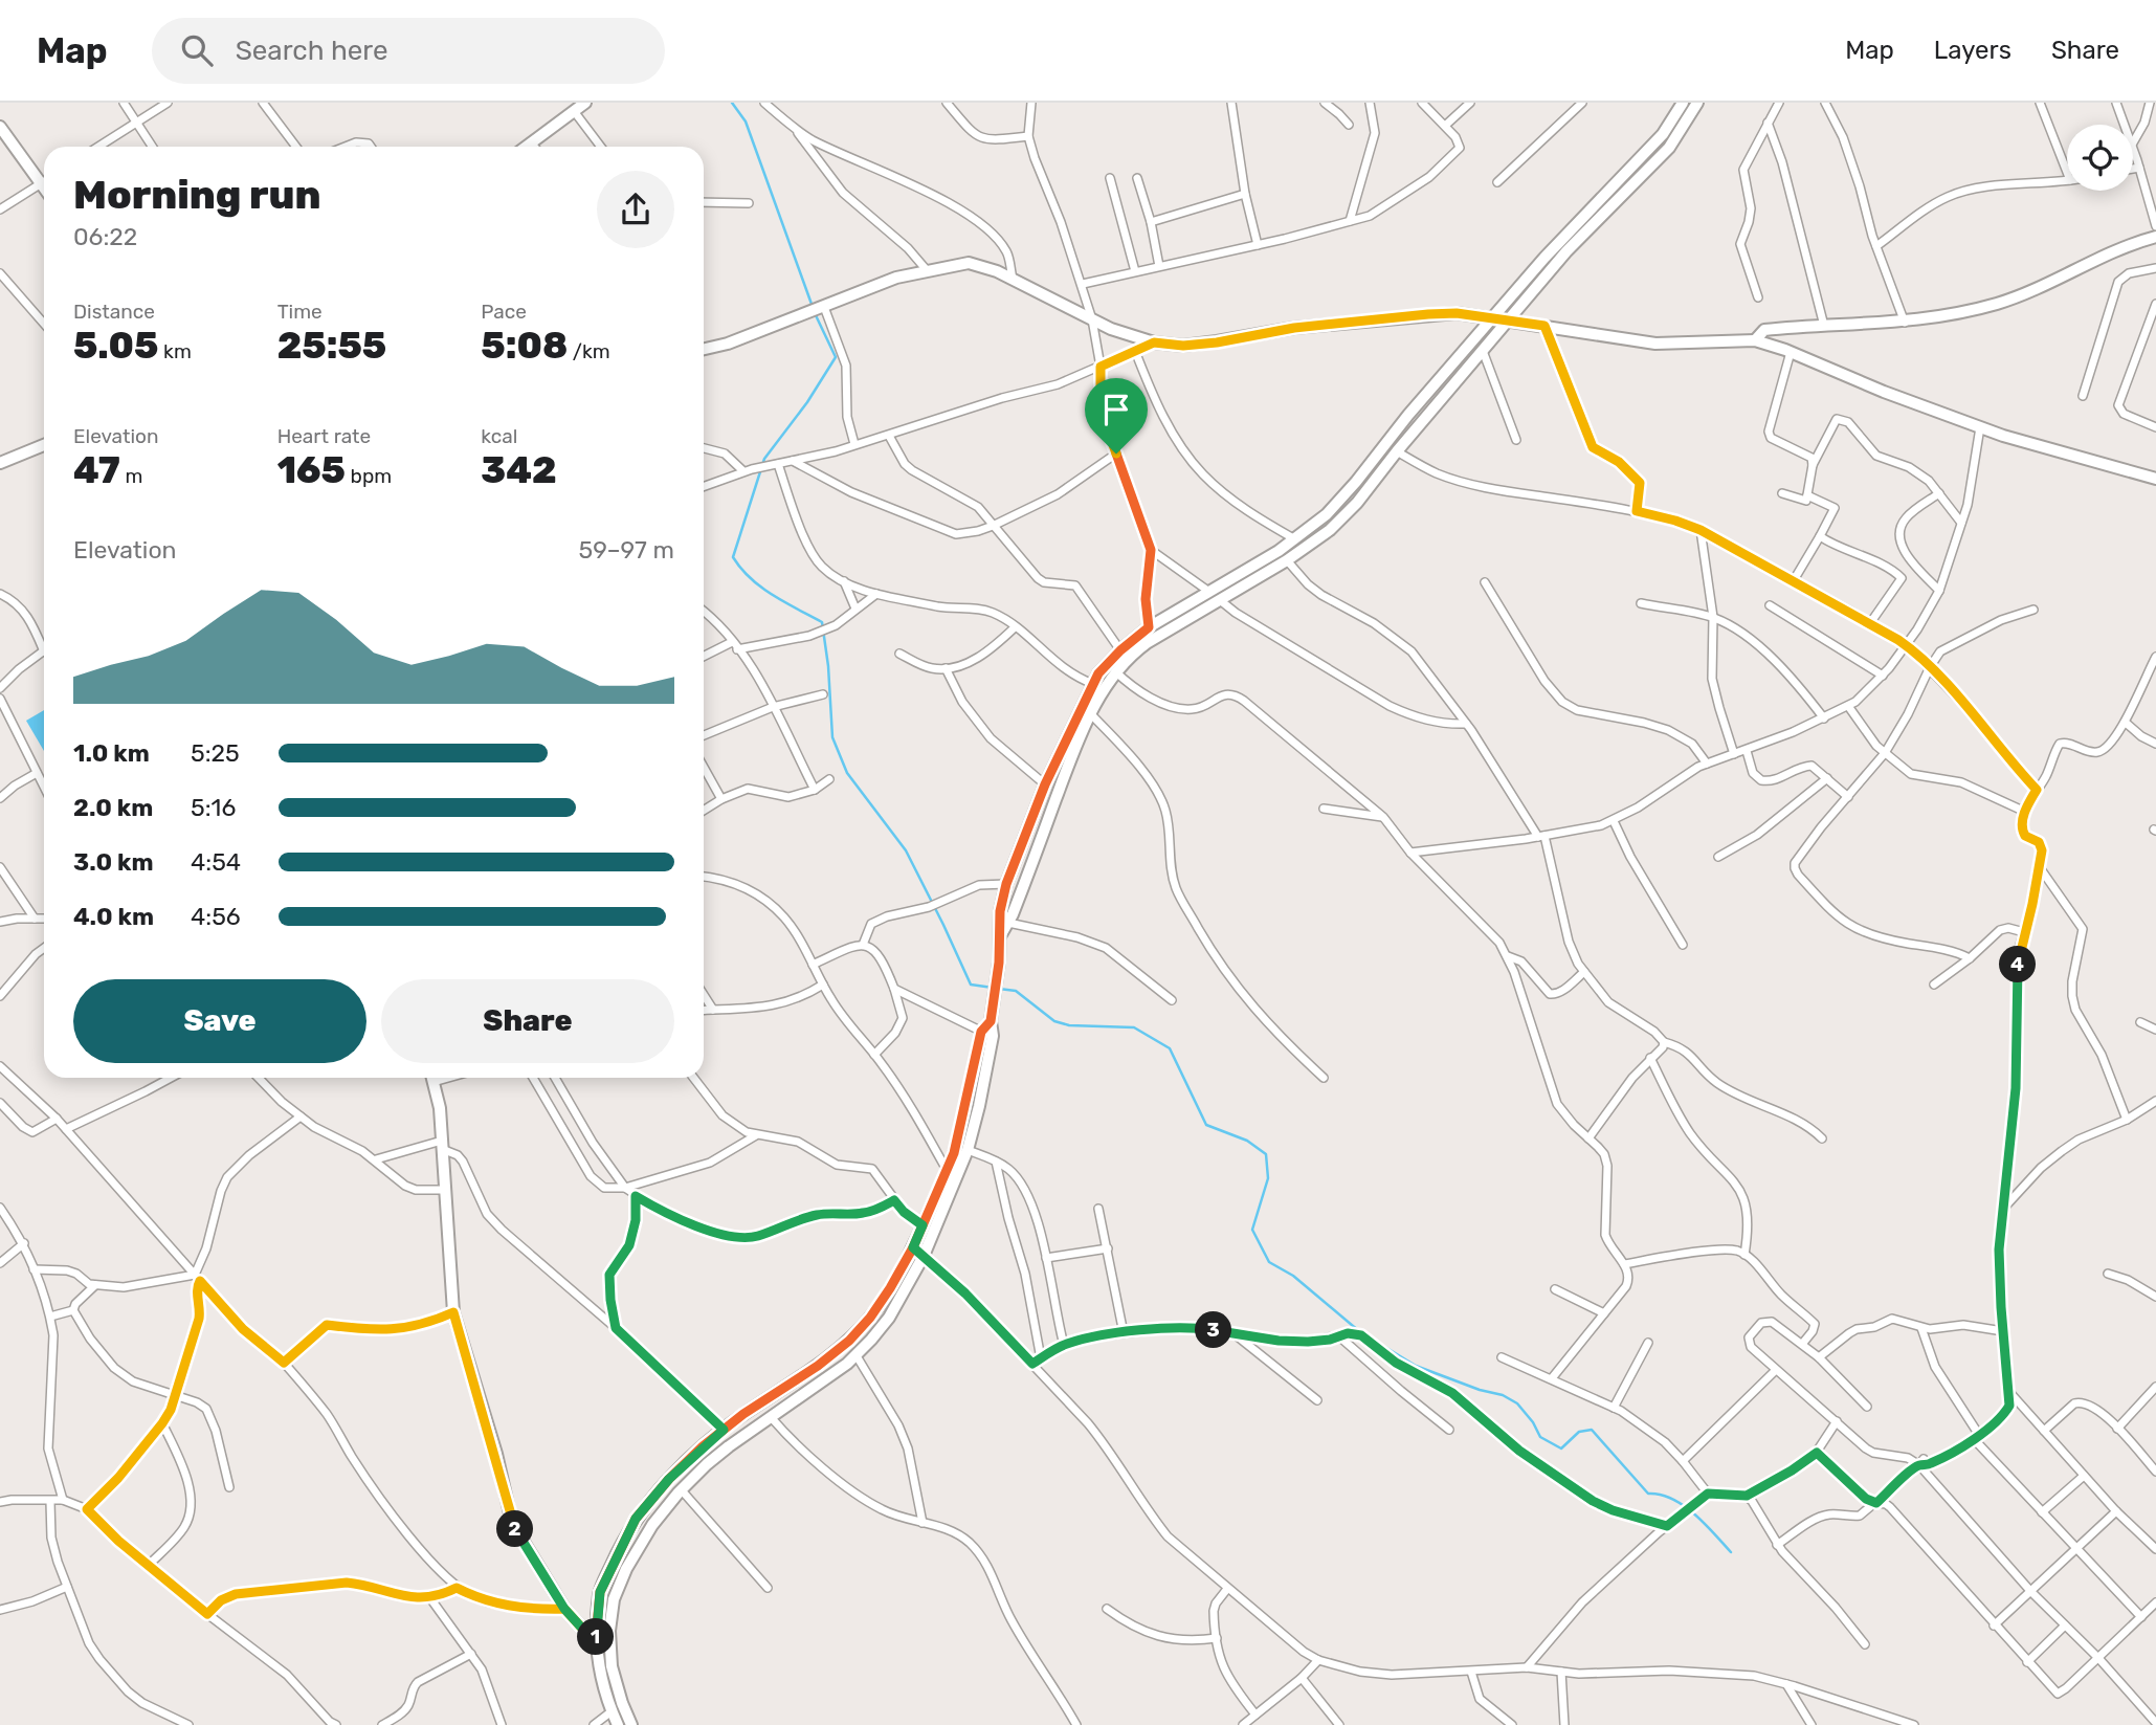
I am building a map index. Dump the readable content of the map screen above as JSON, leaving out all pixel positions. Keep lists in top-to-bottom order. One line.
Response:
{"page":{"header":"Map","search":"Search here","nav":["Map","Layers","Share"],"heading":["Morning run","06:22"],"stats":[["Distance","5.05 km"],["Time","25:55"],["Pace","5:08 /km"],["Elevation","47 m"],["Heart rate","165 bpm"],["kcal","342"]],"chart":["Elevation","59–97 m"],"list":[{"name":"1.0 km","note":"5:25"},{"name":"2.0 km","note":"5:16"},{"name":"3.0 km","note":"4:54"},{"name":"4.0 km","note":"4:56"}],"pins":["4","3","2","1"],"buttons":["Save","Share"]}}
